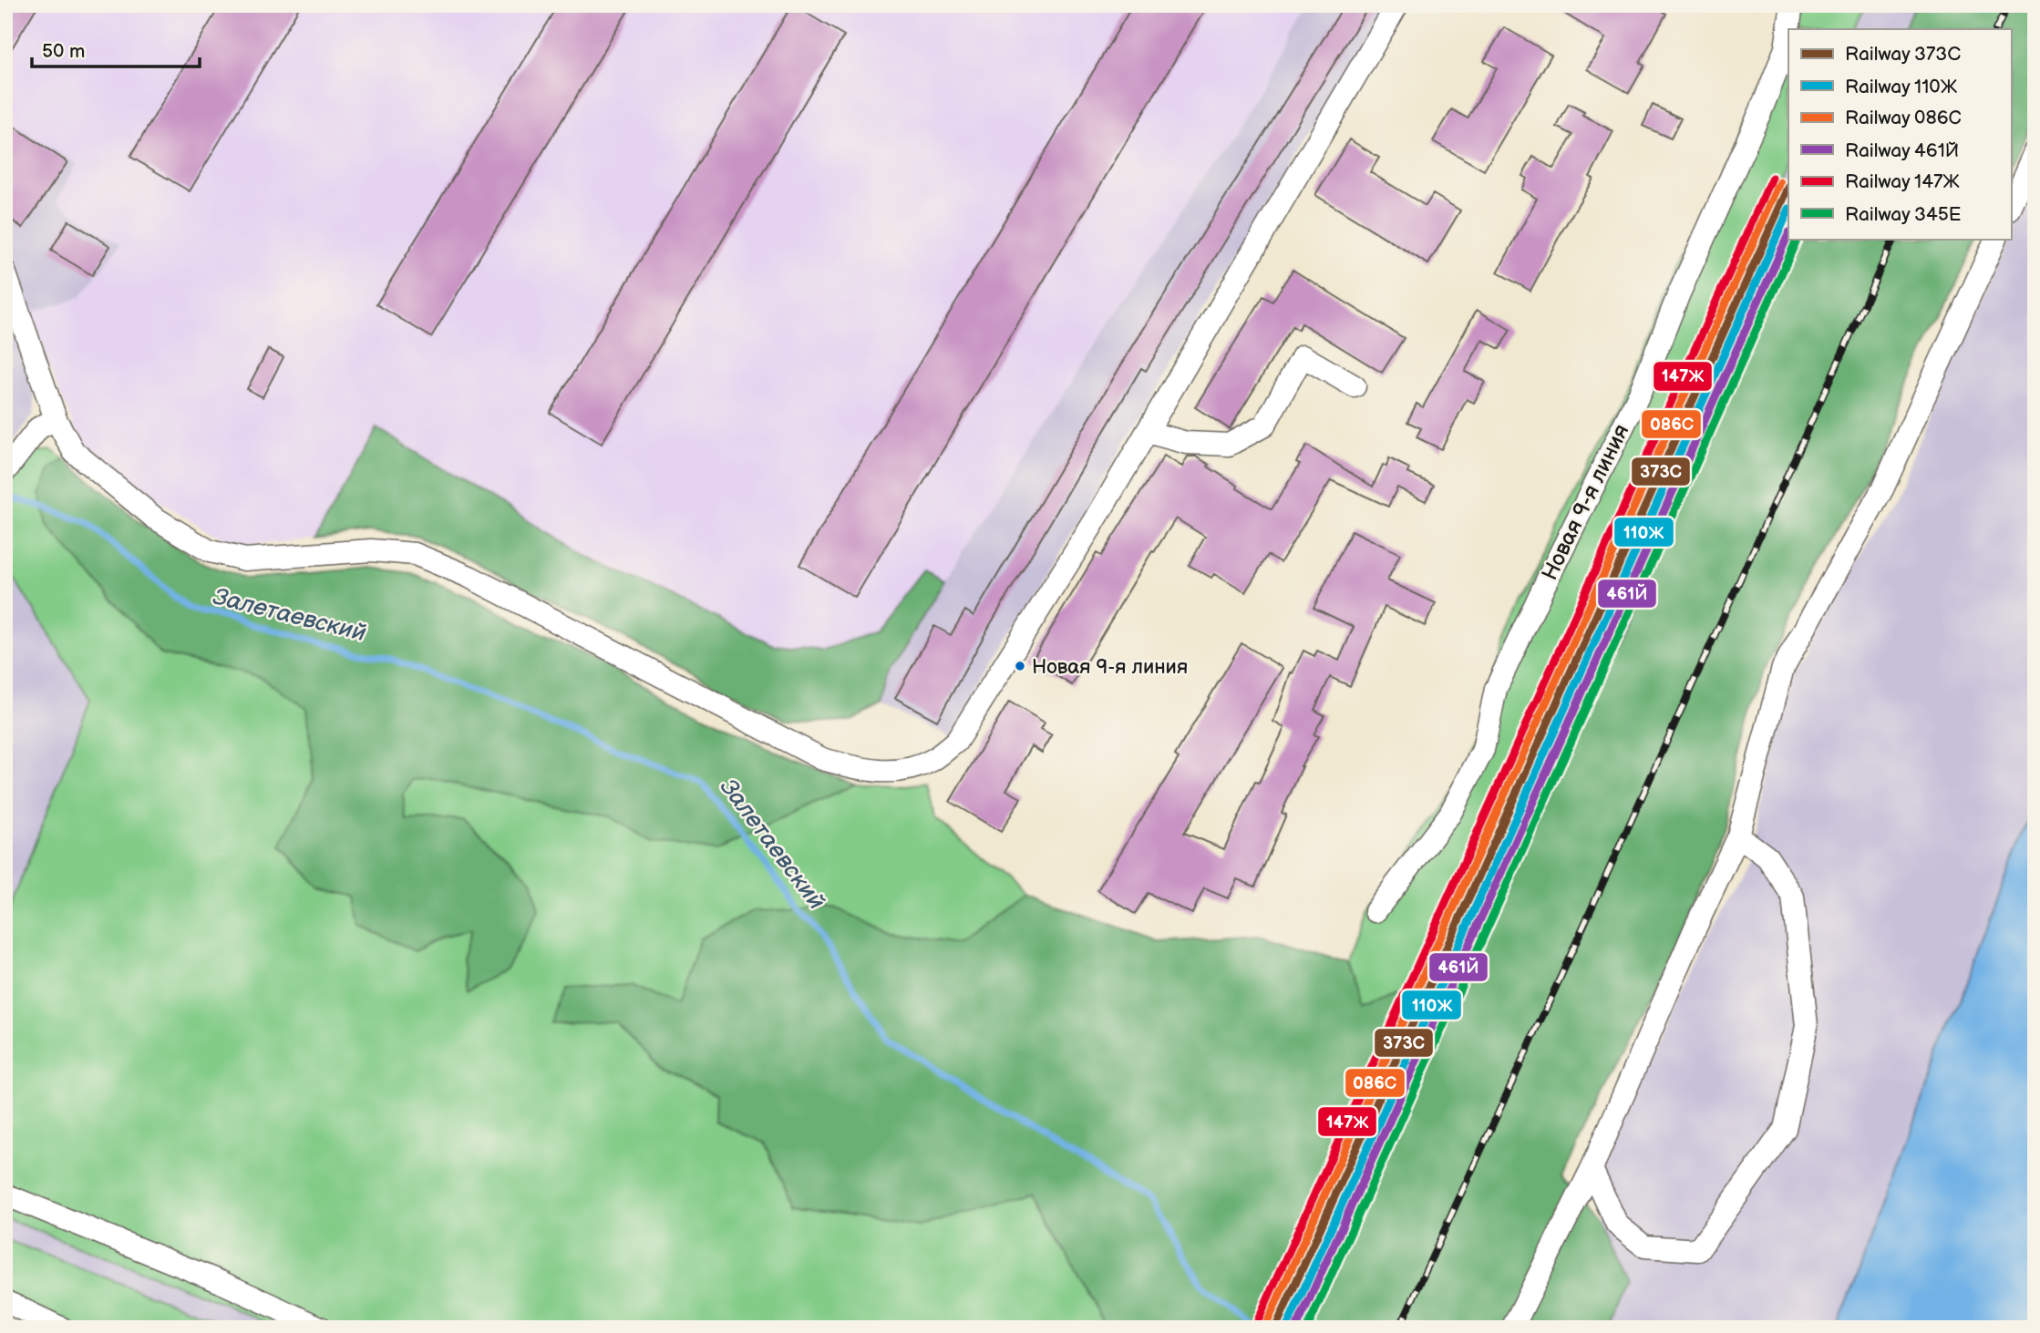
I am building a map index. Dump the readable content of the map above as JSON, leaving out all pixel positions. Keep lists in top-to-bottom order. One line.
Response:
{"streets":{"street":["Новая 9-я линия"]},"water":["Залетаевский"],"places":["Новая 9-я линия"],"lines":["rail line 147Ж","rail line 086С","rail line 373C","rail line 110Ж","rail line 461Й","rail line 345Е"],"legend":["Railway 373C","Railway 110Ж","Railway 086С","Railway 461Й","Railway 147Ж","Railway 345Е"],"scale_bar":"50 m"}
